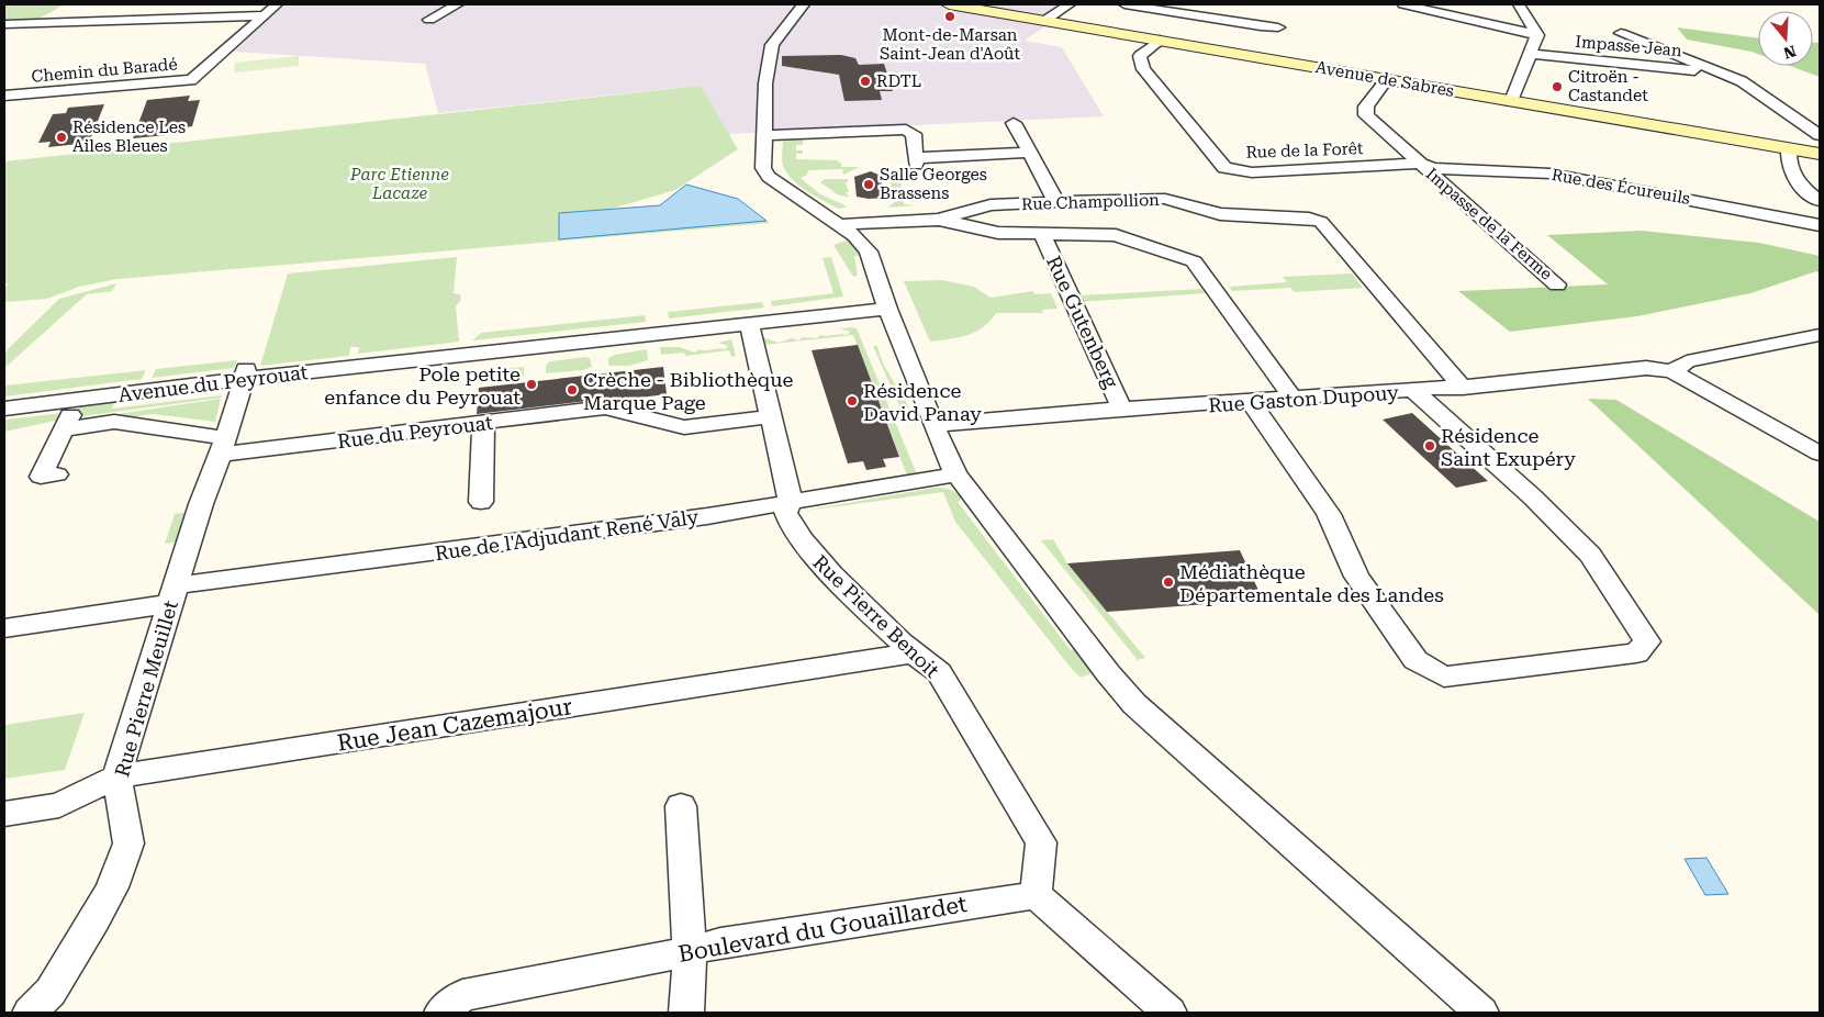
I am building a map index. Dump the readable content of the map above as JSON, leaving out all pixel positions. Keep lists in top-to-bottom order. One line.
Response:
{"streets":{"main road":["Avenue de Sabres"],"street":["Impasse Jean","Chemin du Baradé","Rue de la Forêt","Rue des Écureuils","Rue Champollion","Impasse de la Ferme","Rue Gutenberg","Avenue du Peyrouat","Rue Gaston Dupouy","Rue du Peyrouat","Rue de l'Adjudant René Valy","Rue Pierre Benoit","Rue Pierre Meuillet","Rue Jean Cazemajour","Boulevard du Gouaillardet"]},"crossings":[["Avenue de Sabres","Rue de la Forêt"],["Avenue de Sabres","Impasse de la Ferme"],["Rue de la Forêt","Rue des Écureuils"],["Rue de la Forêt","Impasse de la Ferme"],["Rue des Écureuils","Impasse de la Ferme"],["Rue Champollion","Rue Gaston Dupouy"],["Rue Gutenberg","Rue Gaston Dupouy"],["Avenue du Peyrouat","Rue Pierre Benoit"],["Avenue du Peyrouat","Rue Pierre Meuillet"],["Rue du Peyrouat","Rue Pierre Benoit"],["Rue du Peyrouat","Rue Pierre Meuillet"],["Rue de l'Adjudant René Valy","Rue Pierre Benoit"],["Rue de l'Adjudant René Valy","Rue Pierre Meuillet"],["Rue Pierre Benoit","Rue Jean Cazemajour"],["Rue Pierre Benoit","Boulevard du Gouaillardet"],["Rue Pierre Meuillet","Rue Jean Cazemajour"]],"parks":["Parc Etienne Lacaze"],"places":["Mont-de-Marsan Saint-Jean d'Août","RDTL","Citroën - Castandet","Résidence Les Ailes Bleues","Salle Georges Brassens","Pole petite enfance du Peyrouat","Crèche - Bibliothèque Marque Page","Résidence David Panay","Résidence Saint Exupéry","Médiathèque Départementale des Landes"],"north":"bottom"}
